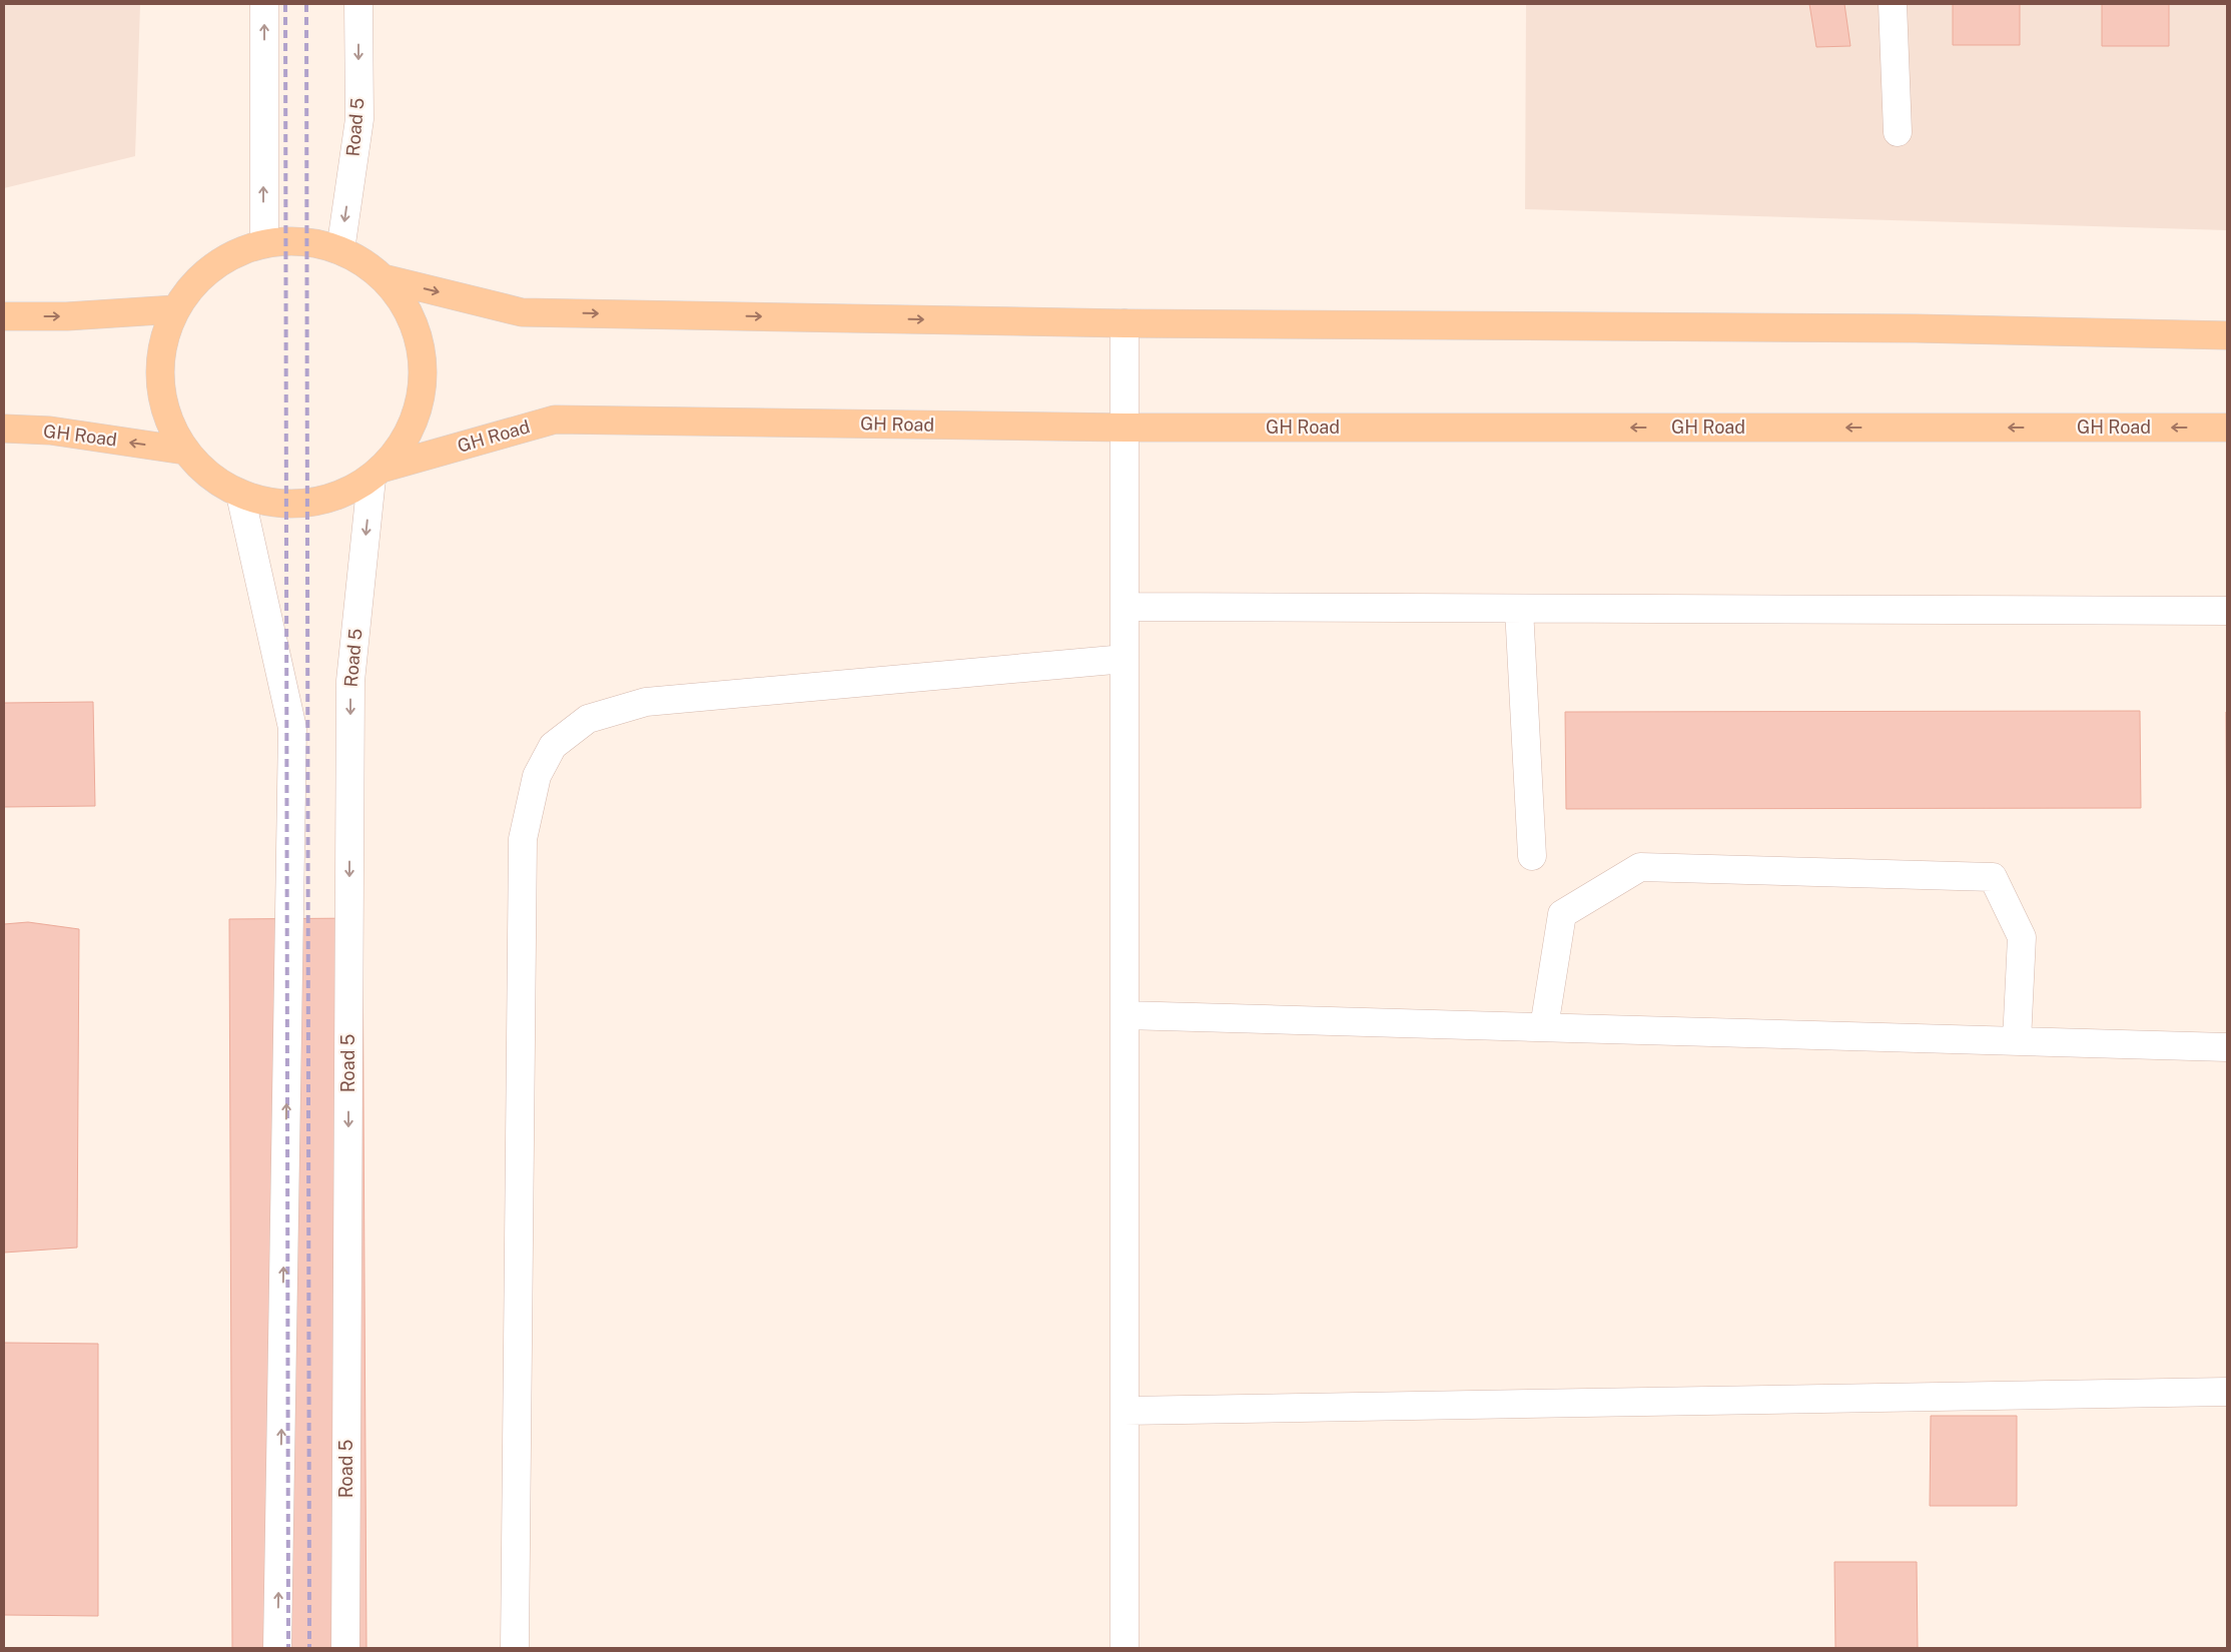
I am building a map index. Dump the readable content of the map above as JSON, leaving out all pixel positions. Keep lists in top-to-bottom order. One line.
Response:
{"streets":{"main road":["GH Road"],"street":["Road 5"]},"crossings":[["Road 5","GH Road"]]}
